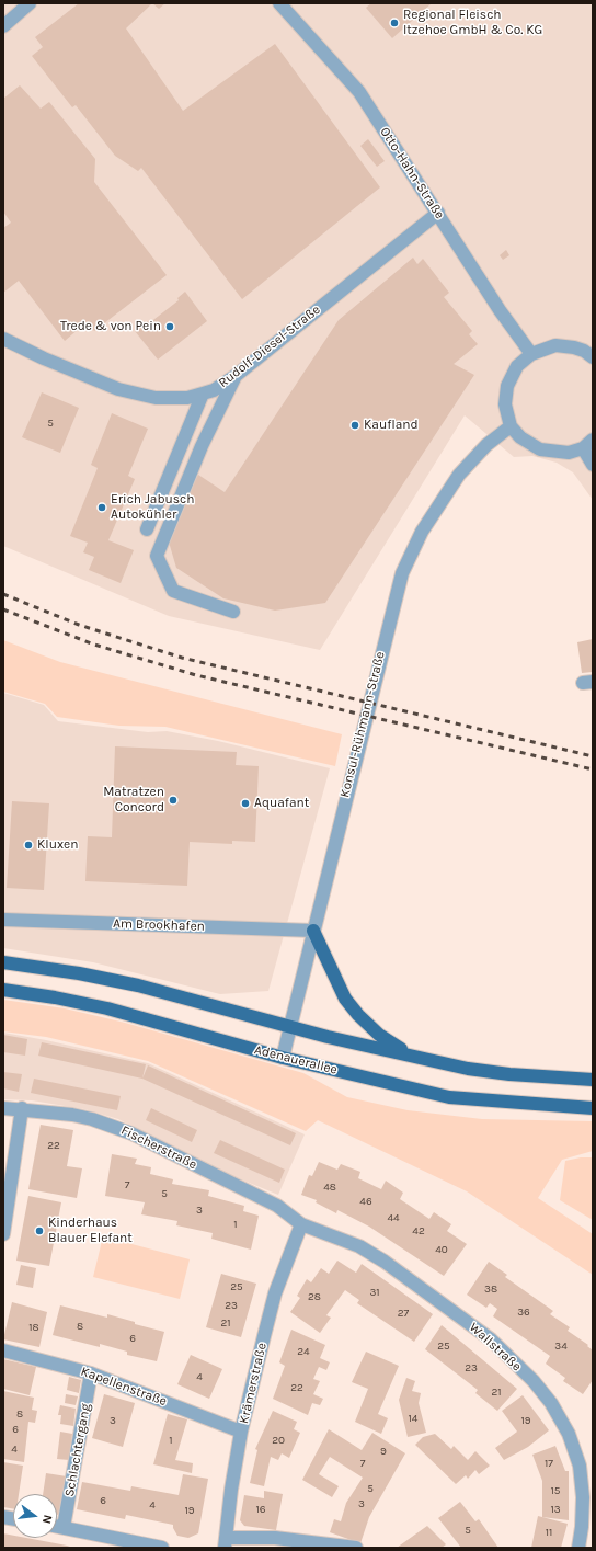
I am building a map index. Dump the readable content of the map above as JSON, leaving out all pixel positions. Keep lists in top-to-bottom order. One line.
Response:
{"streets":{"main road":["Adenauerallee"],"street":["Otto-Hahn-Straße","Rudolf-Diesel-Straße","Konsul-Rühmann-Straße","Am Brookhafen","Fischerstraße","Wallstraße","Krämerstraße","Kapellenstraße","Schlachtergang"]},"crossings":[["Otto-Hahn-Straße","Rudolf-Diesel-Straße"],["Konsul-Rühmann-Straße","Am Brookhafen"],["Konsul-Rühmann-Straße","Adenauerallee"],["Fischerstraße","Wallstraße"],["Fischerstraße","Krämerstraße"],["Wallstraße","Krämerstraße"],["Krämerstraße","Kapellenstraße"],["Kapellenstraße","Schlachtergang"]],"places":["Regional Fleisch Itzehoe GmbH & Co. KG","Trede & von Pein","Kaufland","Erich Jabusch Autokühler","Matratzen Concord","Aquafant","Kluxen","Kinderhaus Blauer Elefant"],"house_numbers":["5","22","7","48","5","46","3","44","1","42","40","25","38","31","28","23","36","27","21","8","18","6","25","34","24","23","4","22","21","8","14","3","19","6","1","20","4","9","7","17","5","15","6","3","4","16","13","19","5","11"],"north":"right"}
